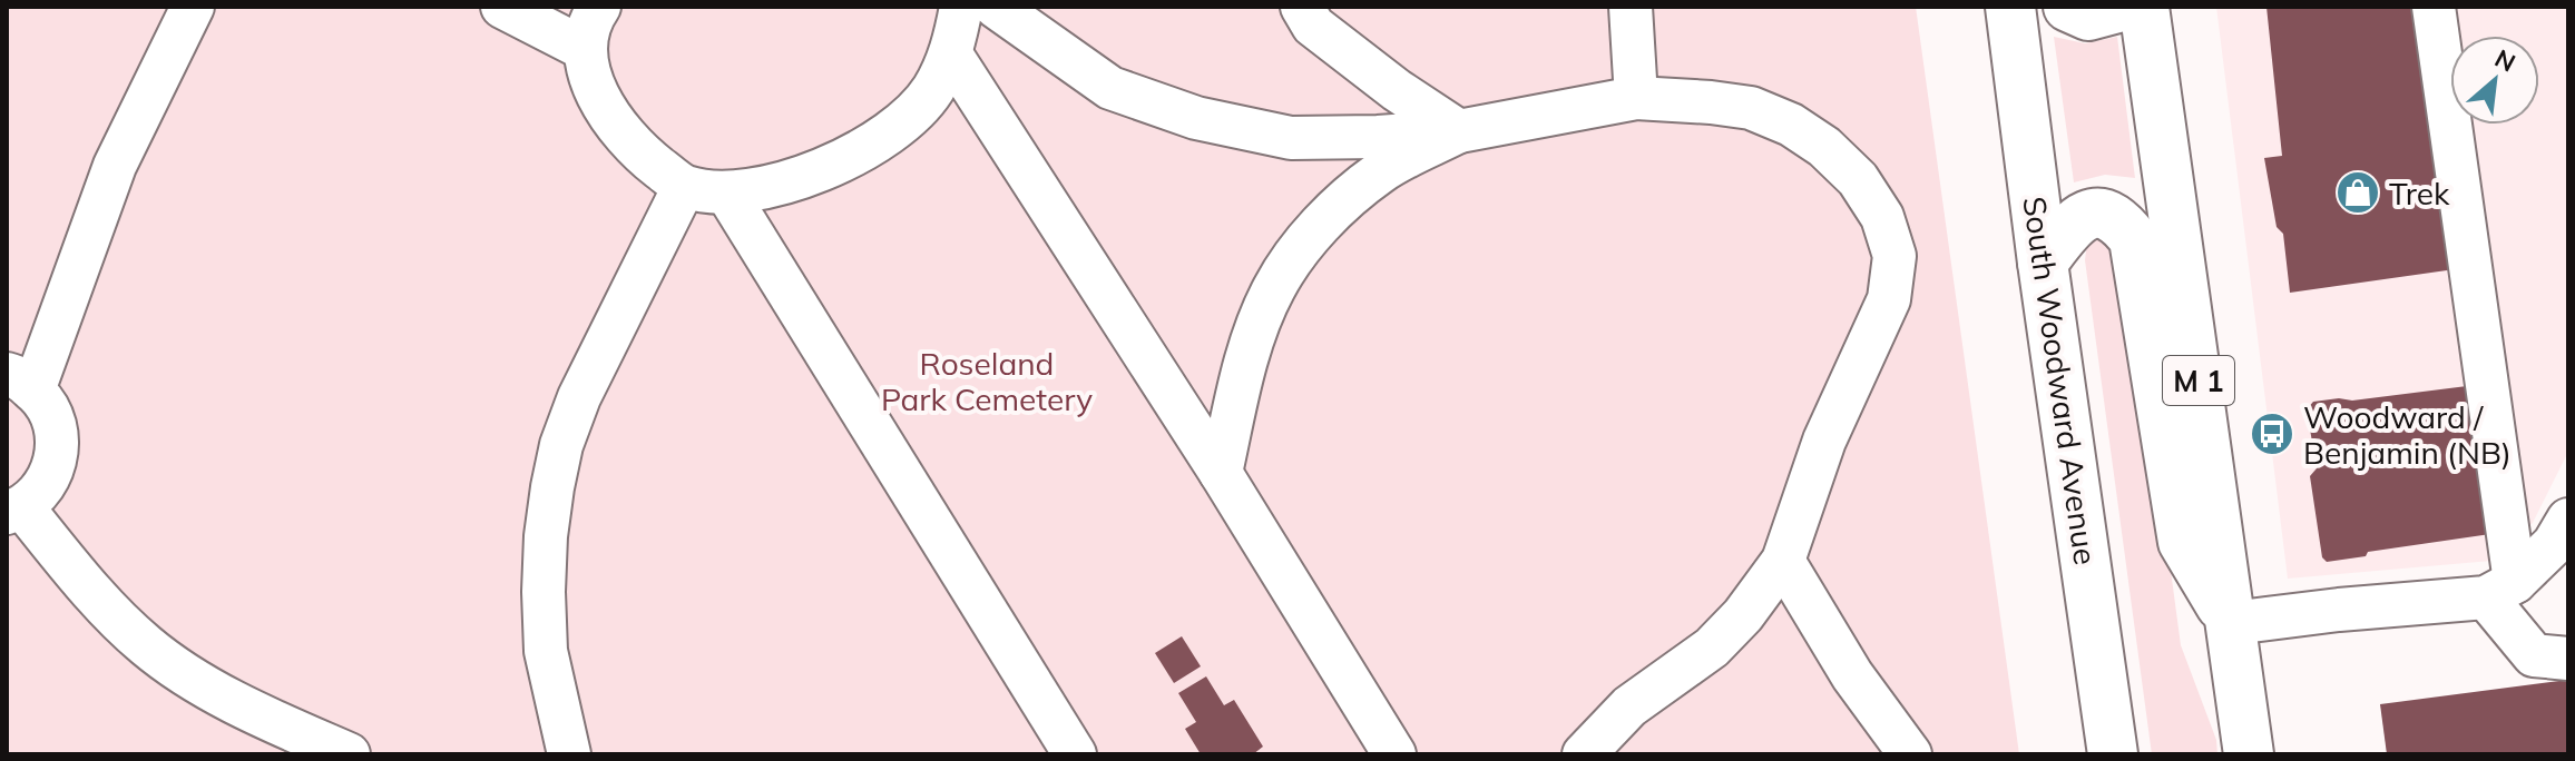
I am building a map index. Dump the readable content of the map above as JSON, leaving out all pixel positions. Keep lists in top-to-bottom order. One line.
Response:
{"streets":{"main road":["South Woodward Avenue","M 1"]},"parks":["Roseland Park Cemetery"],"places":{"shop":["Trek"],"bus stop":["Woodward / Benjamin (NB)"]},"north":"top right"}
